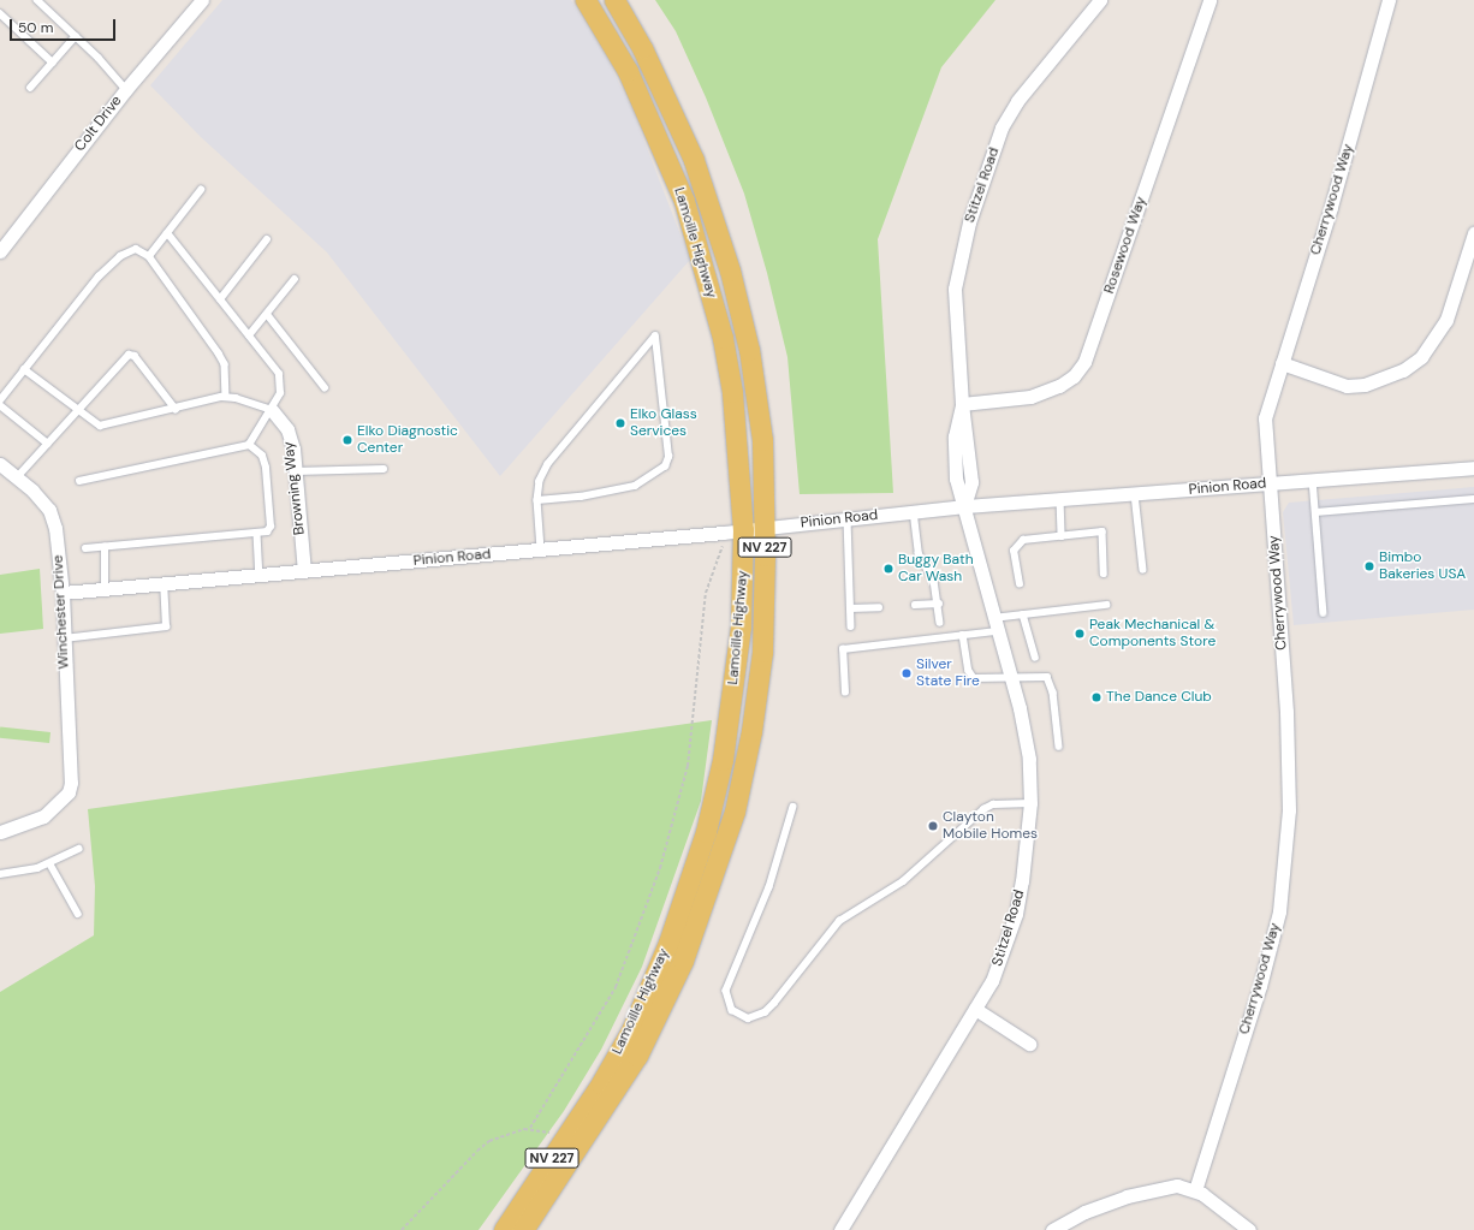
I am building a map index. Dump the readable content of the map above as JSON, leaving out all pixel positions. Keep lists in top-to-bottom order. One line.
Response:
{"streets":{"main road":["Lamoille Highway","NV 227"],"street":["Colt Drive","Stitzel Road","Cherrywood Way","Rosewood Way","Pinion Road","Browning Way","Winchester Drive"]},"crossings":[["Stitzel Road","Rosewood Way"],["Stitzel Road","Pinion Road"],["Cherrywood Way","Pinion Road"],["Lamoille Highway","Pinion Road"],["Pinion Road","Browning Way"],["Pinion Road","Winchester Drive"]],"places":["Elko Glass Services","Elko Diagnostic Center","Bimbo Bakeries USA","Buggy Bath Car Wash","Peak Mechanical & Components Store","Silver State Fire","The Dance Club","Clayton Mobile Homes"],"scale_bar":"50 m"}
